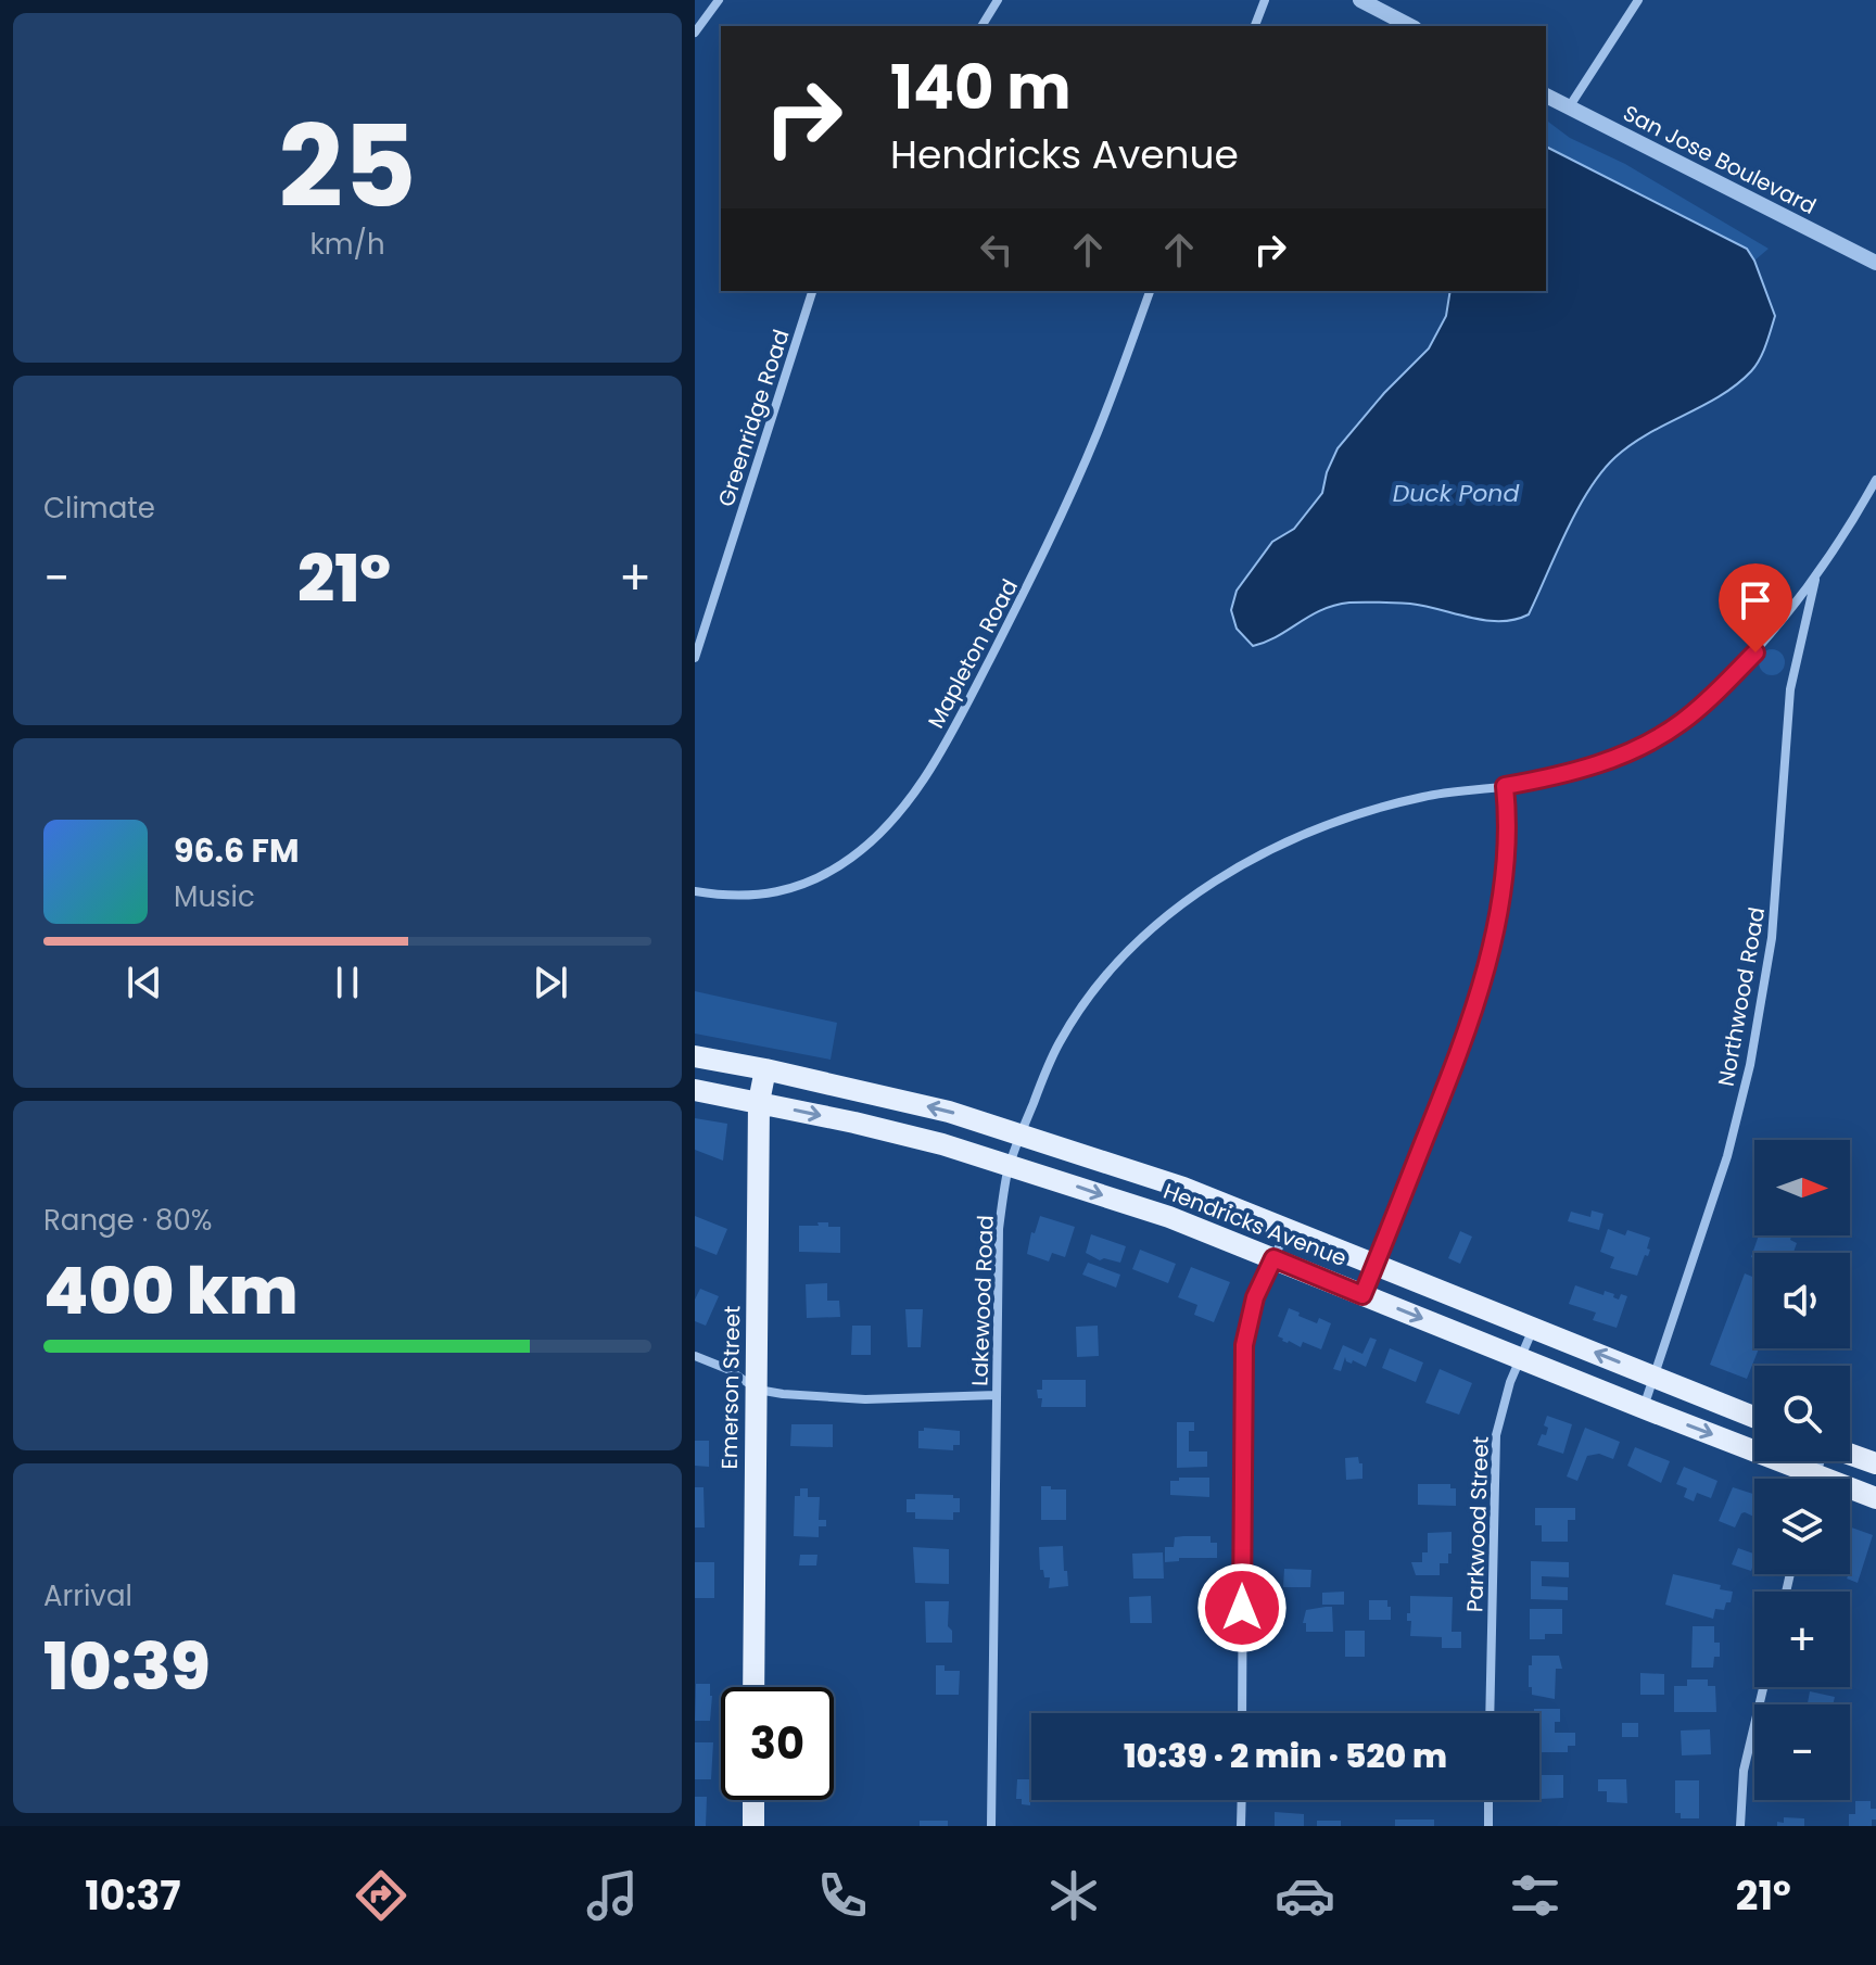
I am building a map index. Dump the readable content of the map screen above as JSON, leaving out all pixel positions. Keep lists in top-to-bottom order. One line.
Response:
{"streets":{"main road":["Hendricks Avenue","Emerson Street"],"street":["San Jose Boulevard","Greenridge Road","Mapleton Road","Northwood Road","Lakewood Road","Parkwood Street"]},"crossings":[["Northwood Road","Hendricks Avenue"],["Northwood Road","Lakewood Road"],["Hendricks Avenue","Lakewood Road"],["Hendricks Avenue","Emerson Street"],["Hendricks Avenue","Parkwood Street"]],"water":["Duck Pond"],"north":"right","page":{"tile":[["25","km/h"],"Climate",["Range · 80%","400 km"],["Arrival","10:39"]],"turn":["140 m","Hendricks Avenue"],"heat":["−","21°","+"],"song":["96.6 FM","Music"],"map_buttons":["+","−"],"limit":"30","trip":"10:39 · 2 min · 520 m","tabs":["10:37","21°"]}}
